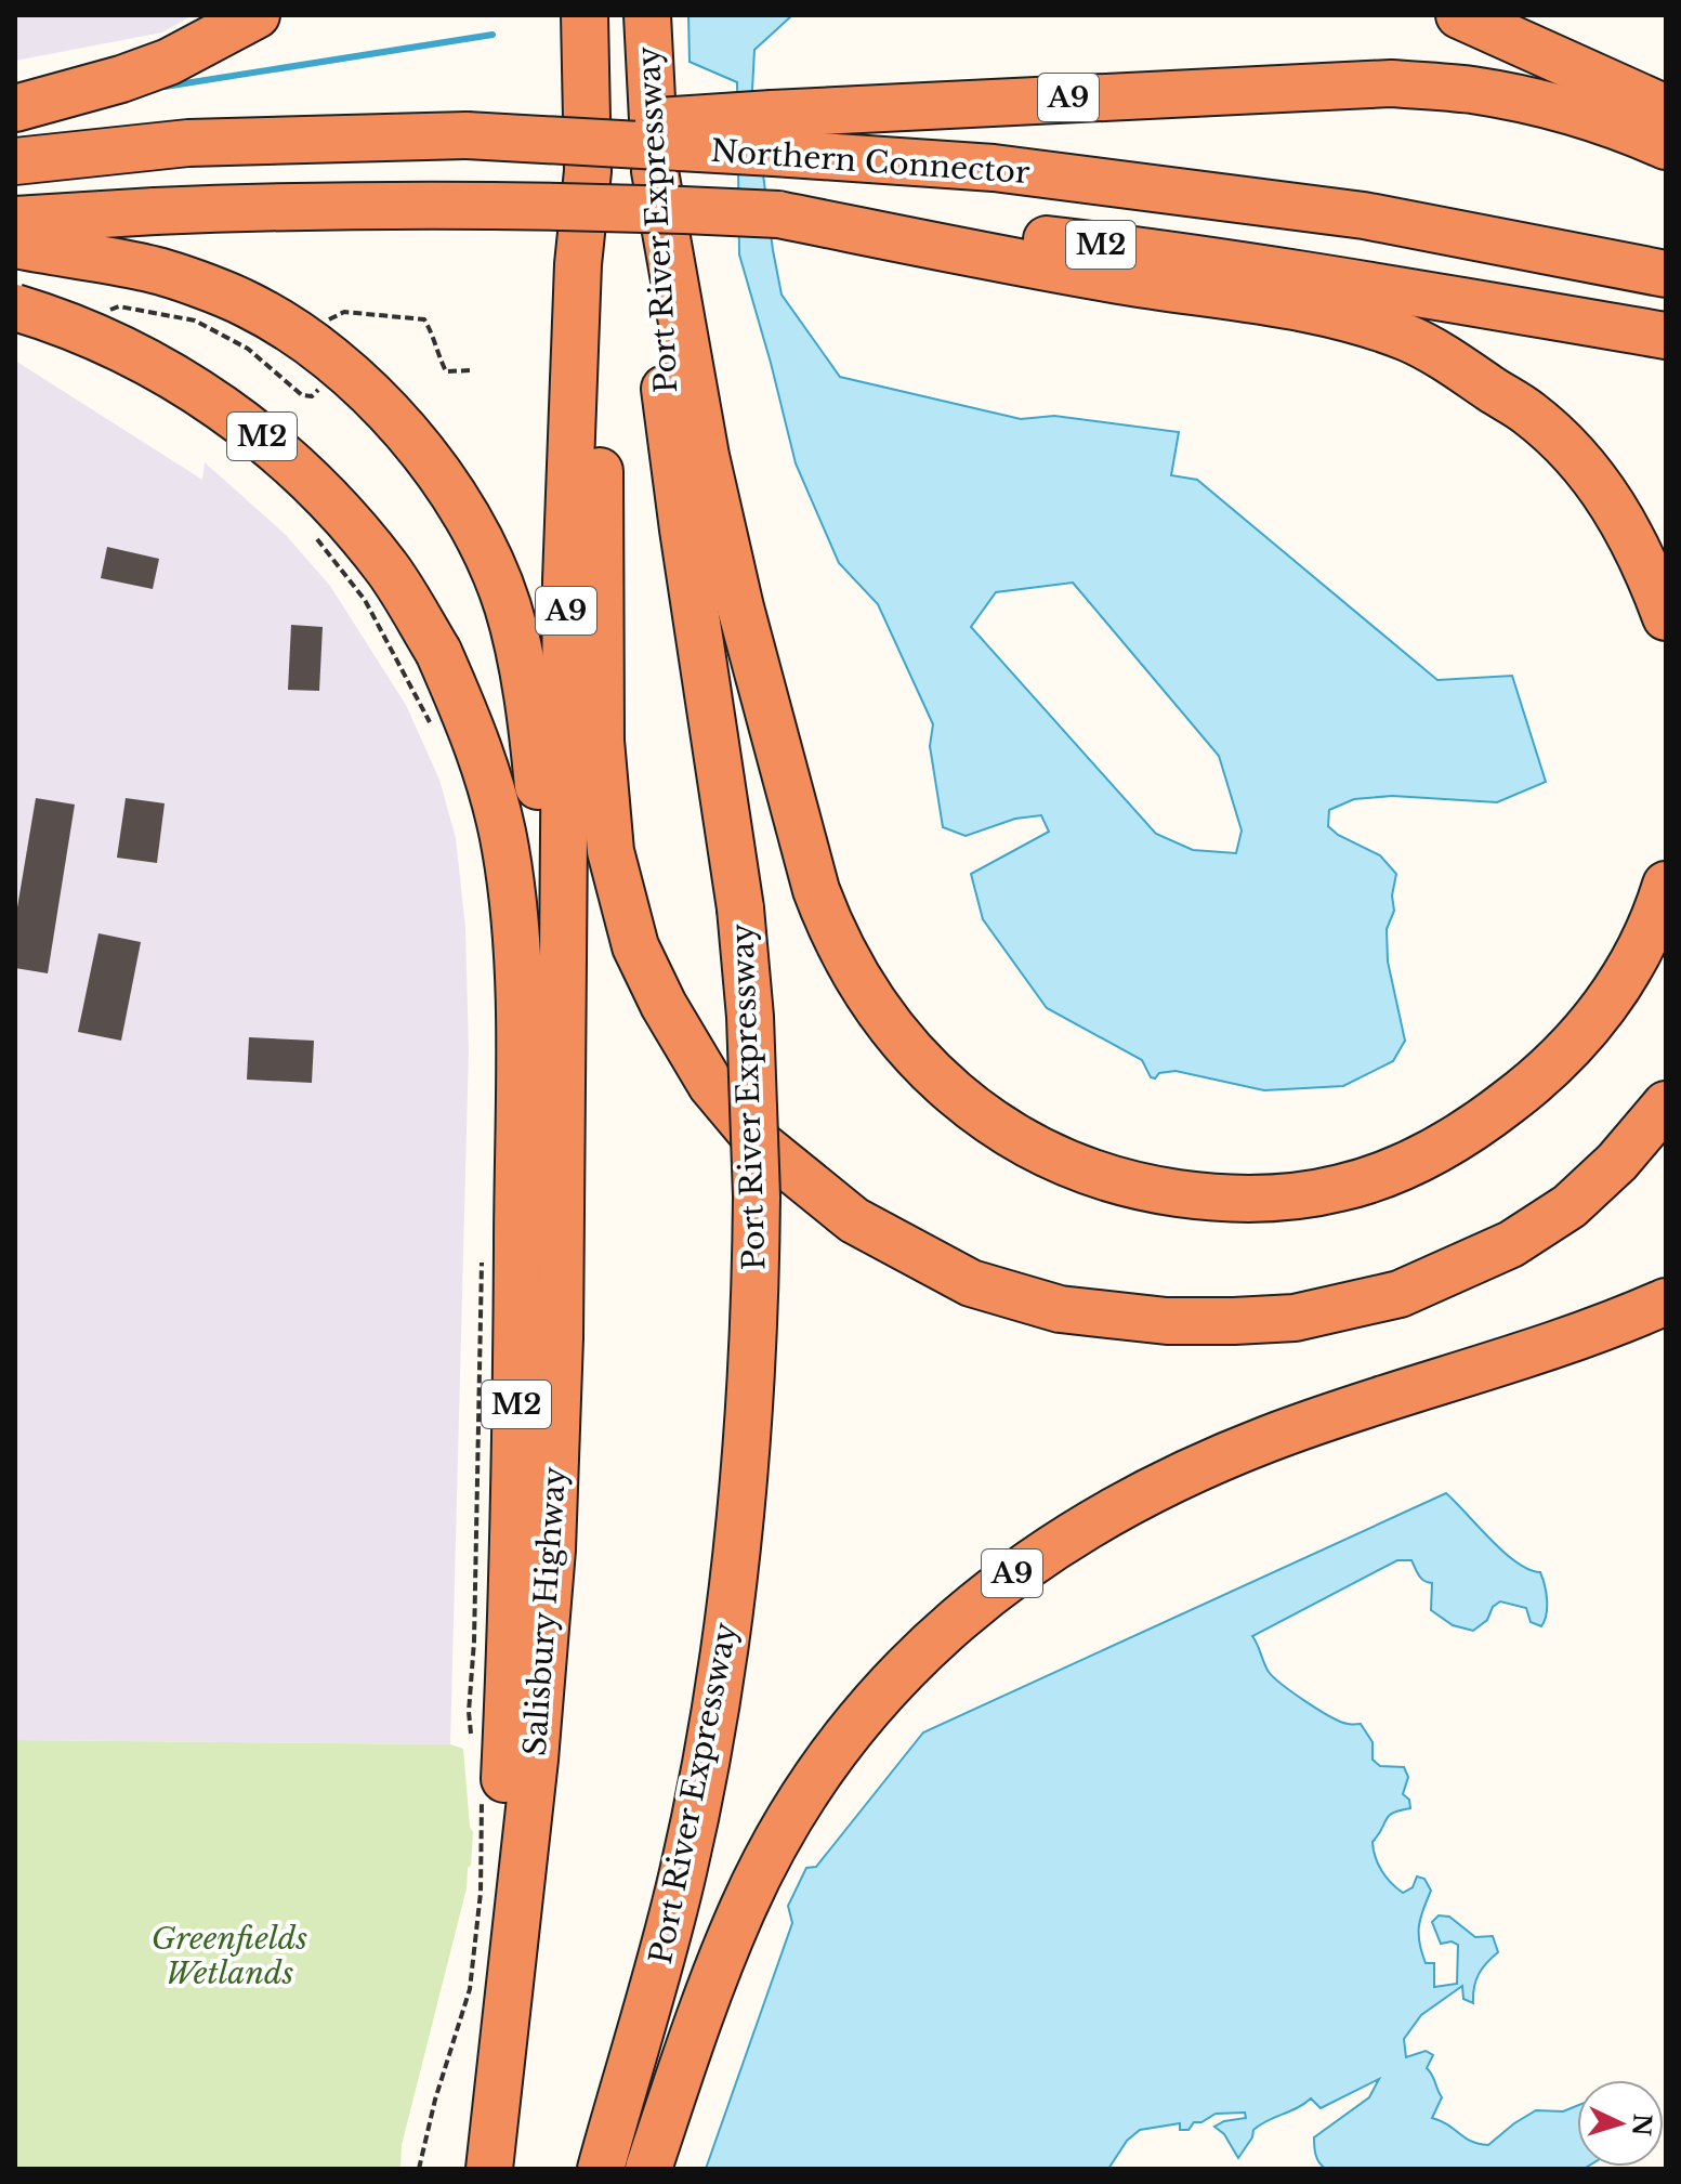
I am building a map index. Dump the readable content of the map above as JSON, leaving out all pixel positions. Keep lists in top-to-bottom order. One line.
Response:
{"streets":{"highway":["A9","Northern Connector","Port River Expressway","M2","Salisbury Highway"]},"crossings":[["A9","Northern Connector"],["Port River Expressway","Salisbury Highway"]],"parks":["Greenfields Wetlands"],"north":"right"}
